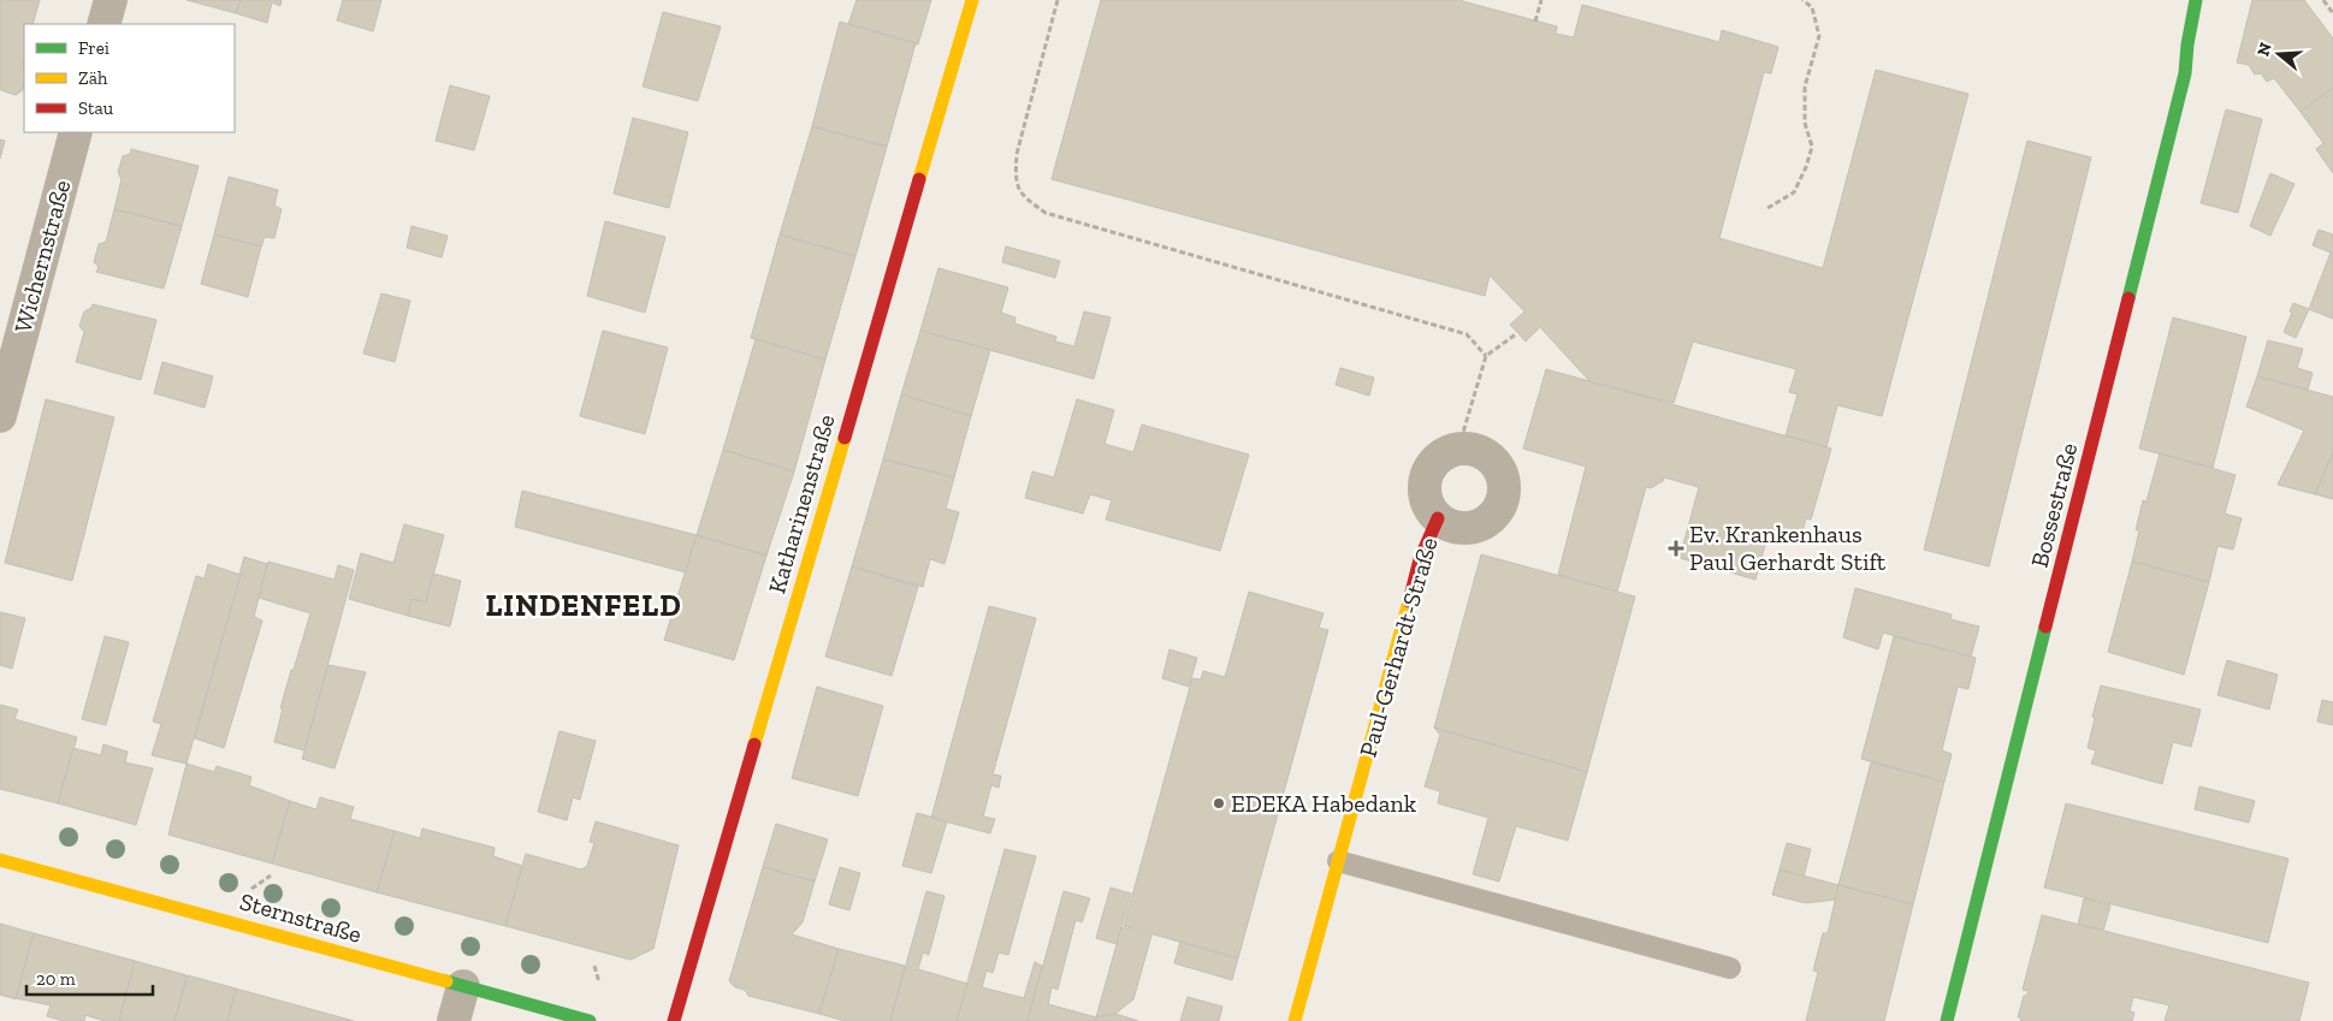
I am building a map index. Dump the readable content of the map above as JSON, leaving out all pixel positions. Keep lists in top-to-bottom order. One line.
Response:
{"streets":{"street":["Wichernstraße","Katharinenstraße","Bossestraße","Paul-Gerhardt-Straße","Sternstraße"]},"districts":["LINDENFELD"],"places":{"health":["Ev. Krankenhaus Paul Gerhardt Stift"],"other":["EDEKA Habedank"]},"legend":["Frei","Zäh","Stau"],"scale_bar":"20 m","north":"left"}
